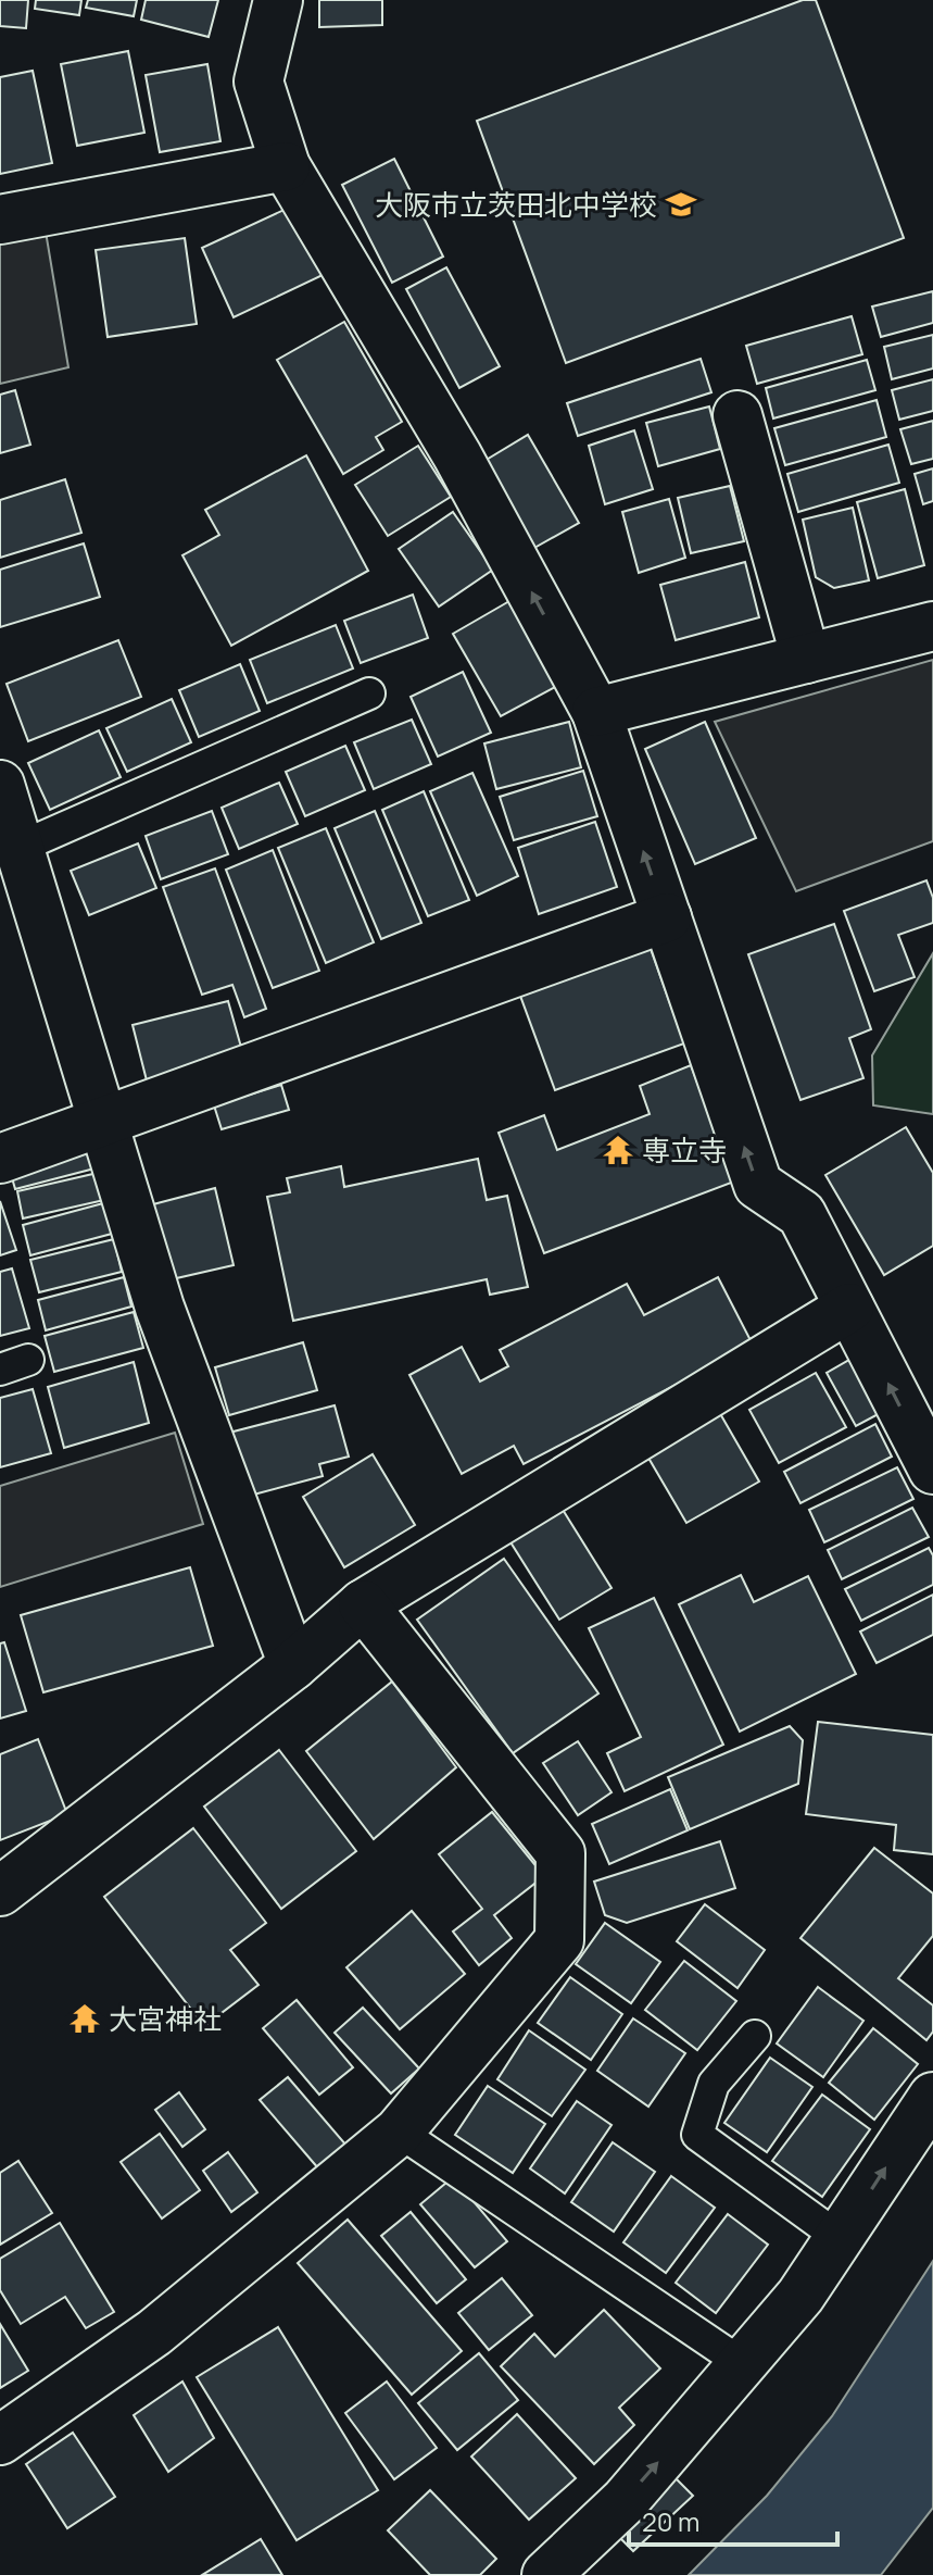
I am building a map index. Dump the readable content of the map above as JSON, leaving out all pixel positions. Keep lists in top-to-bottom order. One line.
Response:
{"places":{"school or university":["大阪市立茨田北中学校"],"temple":["専立寺","大宮神社"]},"scale_bar":"20 m"}
